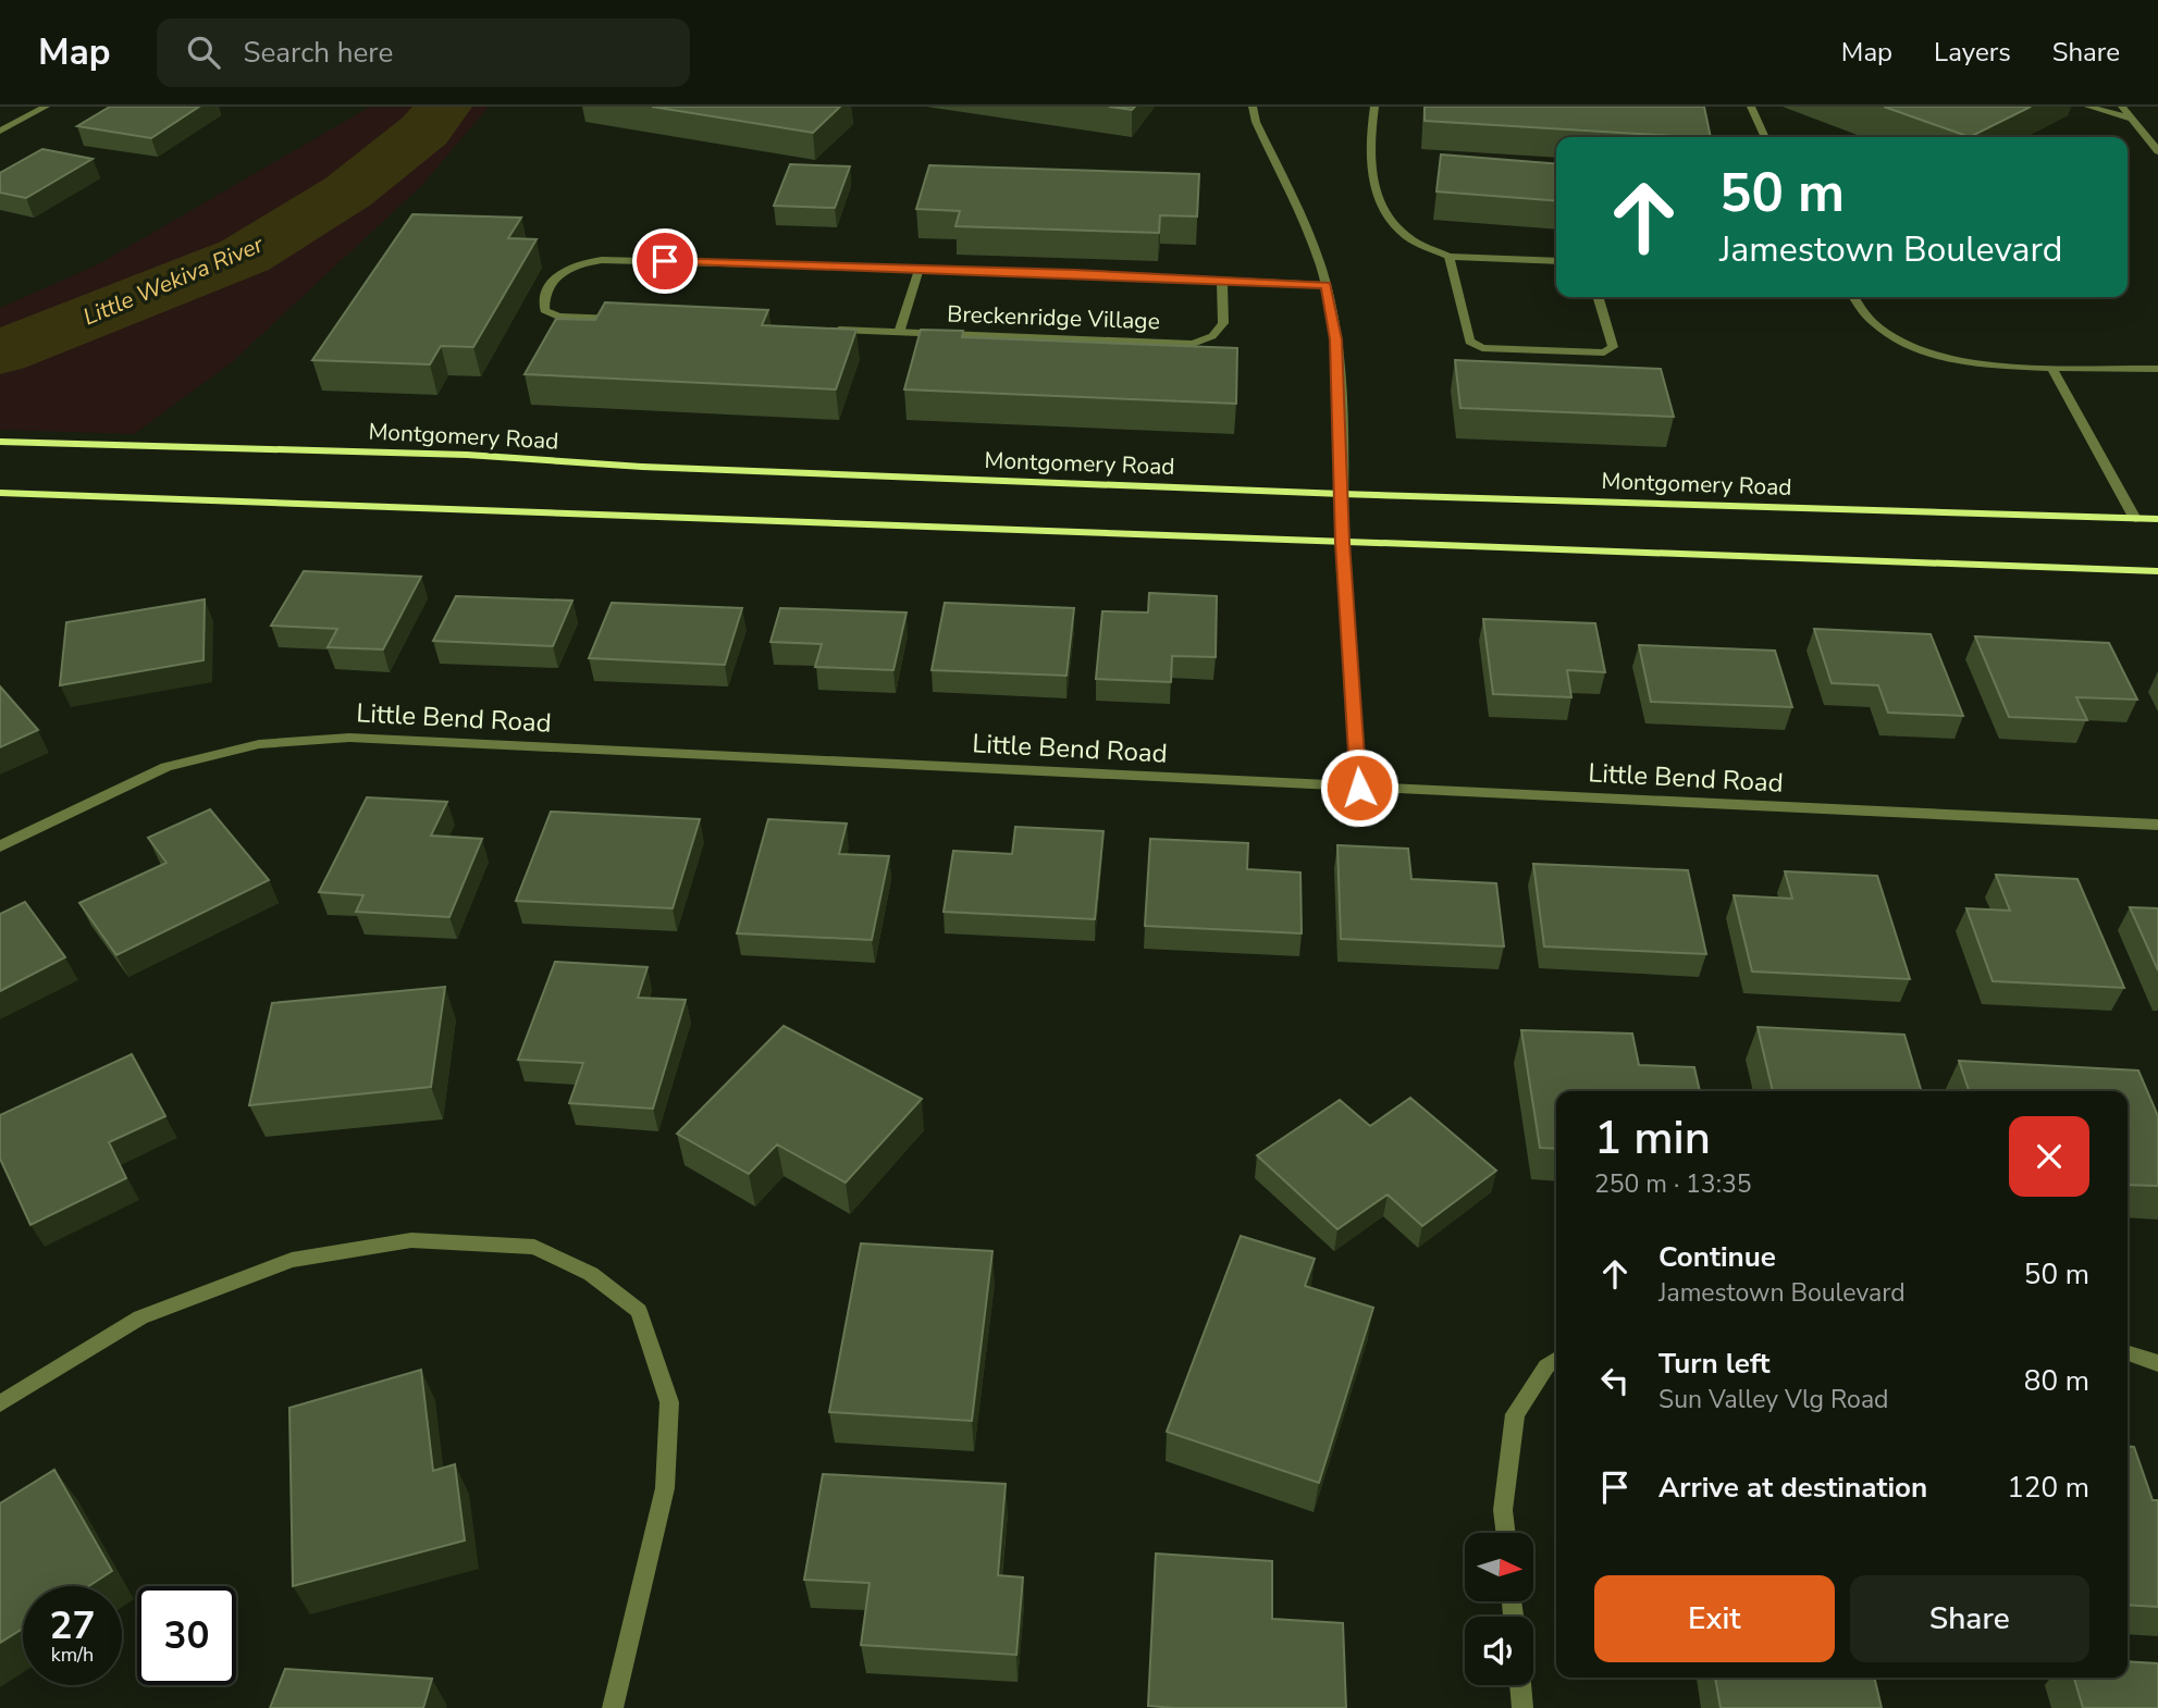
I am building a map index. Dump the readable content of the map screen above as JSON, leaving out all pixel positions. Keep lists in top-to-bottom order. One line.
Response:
{"streets":{"main road":["Montgomery Road"],"street":["Breckenridge Village","Little Bend Road"]},"water":["Little Wekiva River"],"north":"right","page":{"header":"Map","search":"Search here","nav":["Map","Layers","Share"],"turn":["50 m","Jamestown Boulevard"],"heading":["1 min","250 m · 13:35"],"list":[{"name":"Continue","note":"Jamestown Boulevard","value":"50 m"},{"name":"Turn left","note":"Sun Valley Vlg Road","value":"80 m"},{"name":"Arrive at destination","value":"120 m"}],"buttons":["Exit","Share"],"speed":"27 km/h","limit":"30"}}
